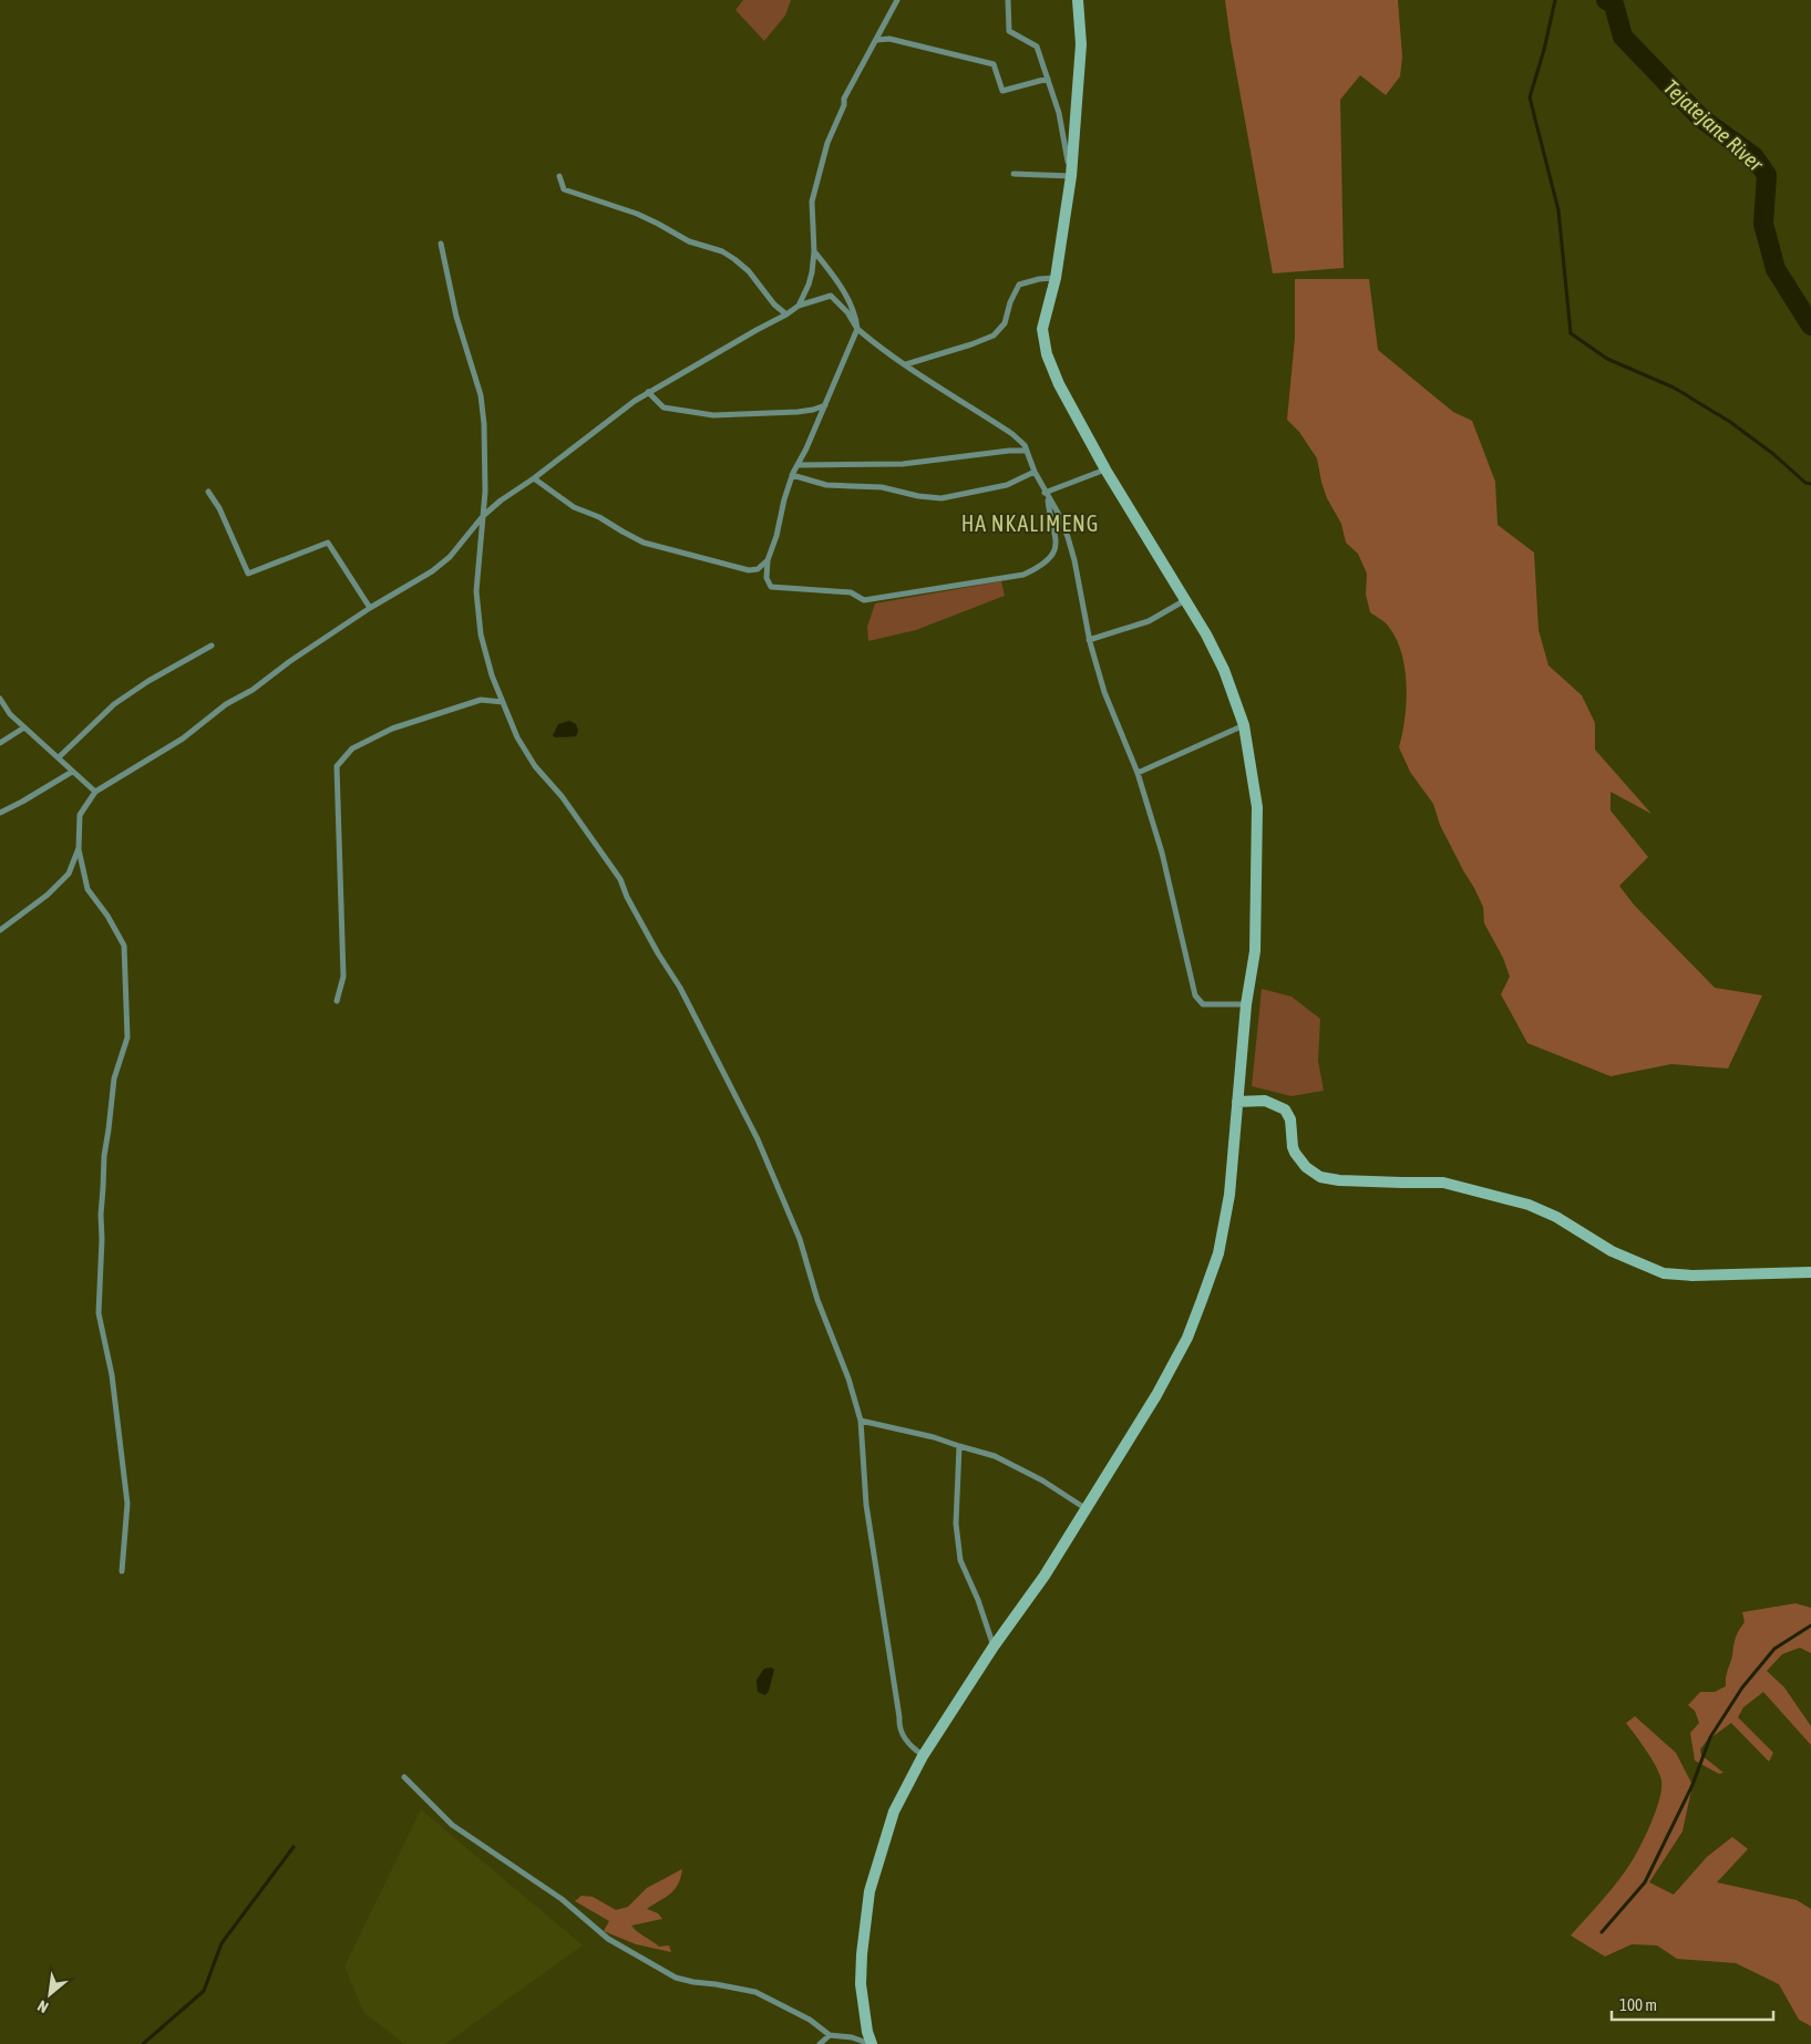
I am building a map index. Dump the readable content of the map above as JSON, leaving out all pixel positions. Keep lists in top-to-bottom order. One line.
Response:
{"districts":["HA NKALIMENG"],"water":["Tejatejane River"],"scale_bar":"100 m","north":"bottom left"}
